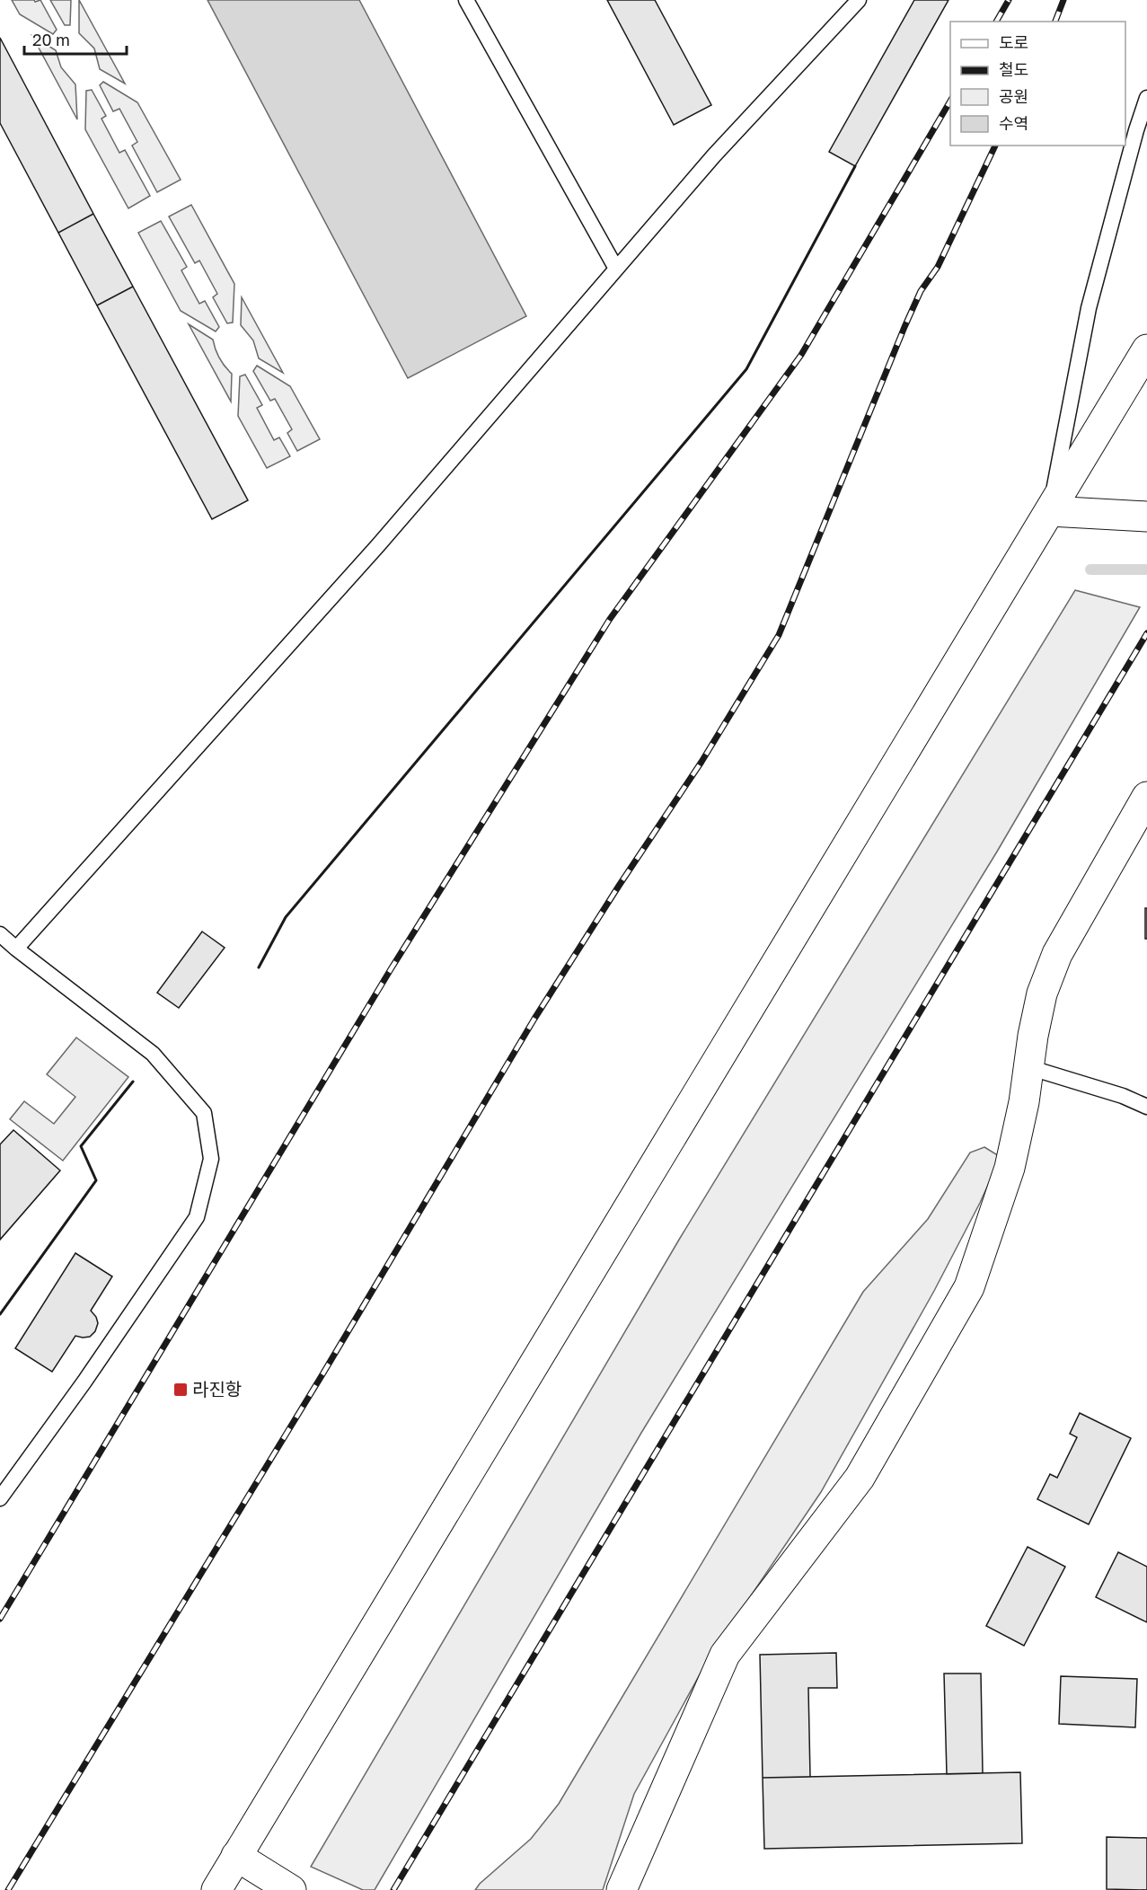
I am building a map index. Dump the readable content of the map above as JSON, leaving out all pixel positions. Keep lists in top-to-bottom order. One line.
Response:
{"places":{"transit":["라진항"]},"legend":["도로","철도","공원","수역"],"scale_bar":"20 m"}
